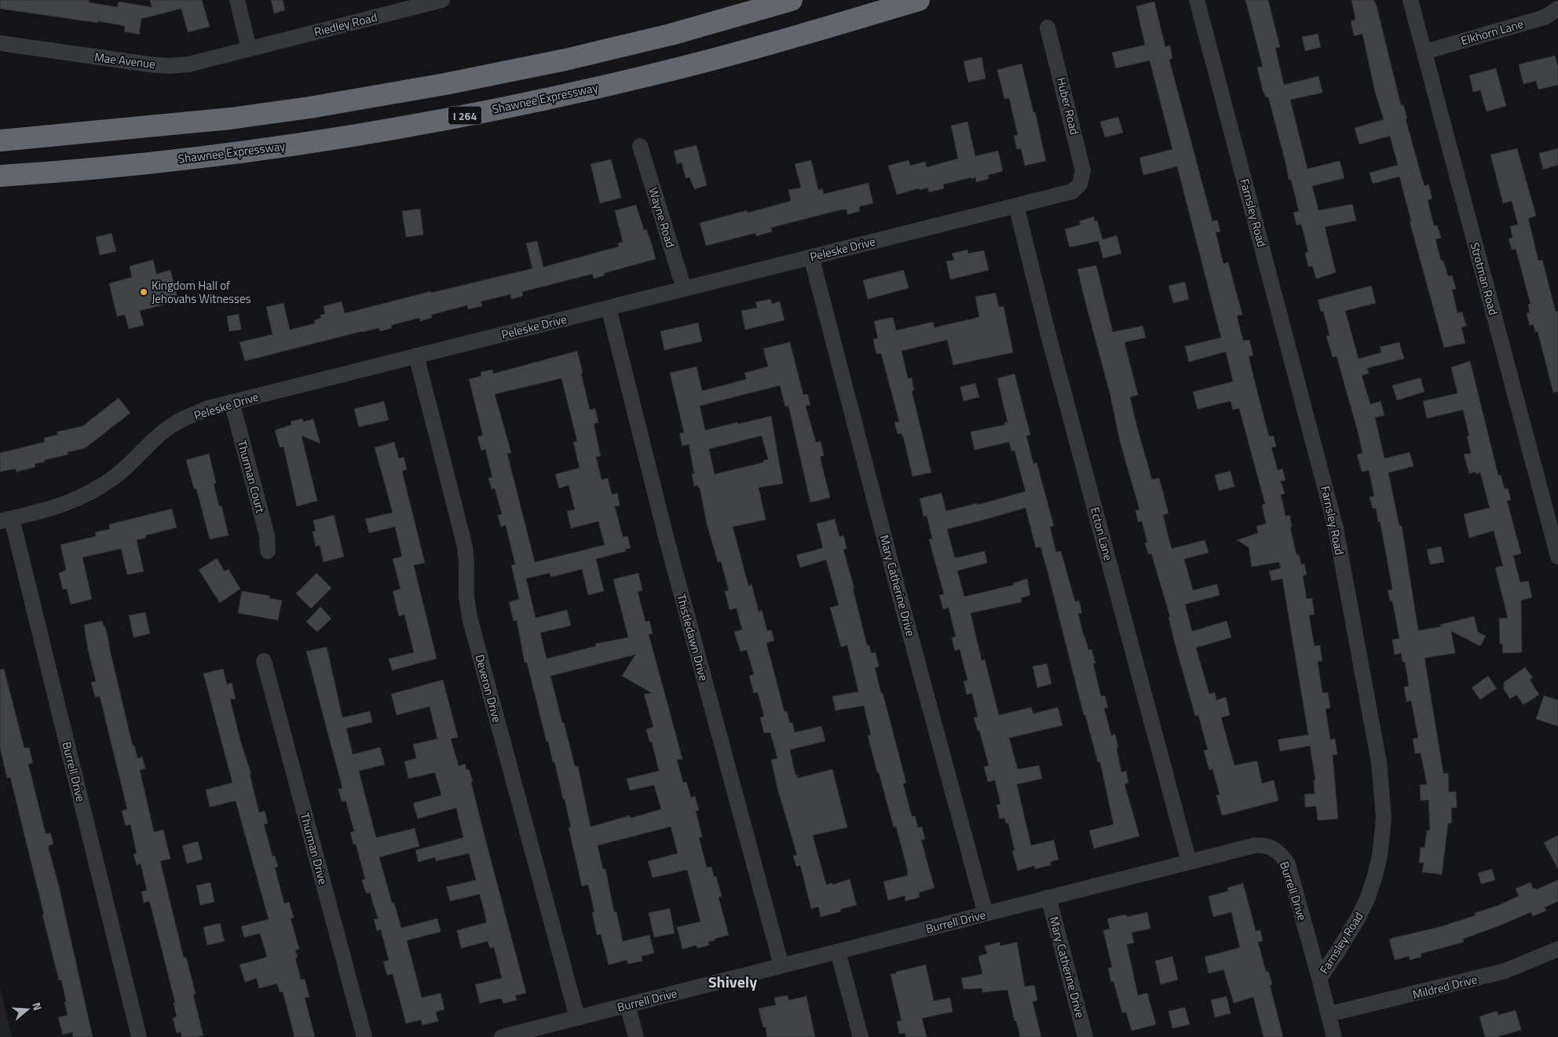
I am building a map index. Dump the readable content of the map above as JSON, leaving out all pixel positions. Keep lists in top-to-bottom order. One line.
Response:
{"streets":{"highway":["Shawnee Expressway","I 264"],"street":["Riedley Road","Elkhorn Lane","Mae Avenue","Huber Road","Farnsley Road","Wayne Road","Peleske Drive","Strotman Road","Thurman Court","Ecton Lane","Mary Catherine Drive","Thistledawn Drive","Deveron Drive","Burrell Drive","Thurman Drive","Mildred Drive"]},"crossings":[["Riedley Road","Mae Avenue"],["Elkhorn Lane","Strotman Road"],["Huber Road","Peleske Drive"],["Farnsley Road","Burrell Drive"],["Farnsley Road","Mildred Drive"],["Wayne Road","Peleske Drive"],["Peleske Drive","Thurman Court"],["Peleske Drive","Ecton Lane"],["Peleske Drive","Mary Catherine Drive"],["Peleske Drive","Thistledawn Drive"],["Peleske Drive","Deveron Drive"],["Peleske Drive","Burrell Drive"],["Ecton Lane","Burrell Drive"],["Mary Catherine Drive","Burrell Drive"],["Thistledawn Drive","Burrell Drive"],["Deveron Drive","Burrell Drive"]],"districts":["Shively"],"places":["Kingdom Hall of Jehovahs Witnesses"],"north":"right"}
